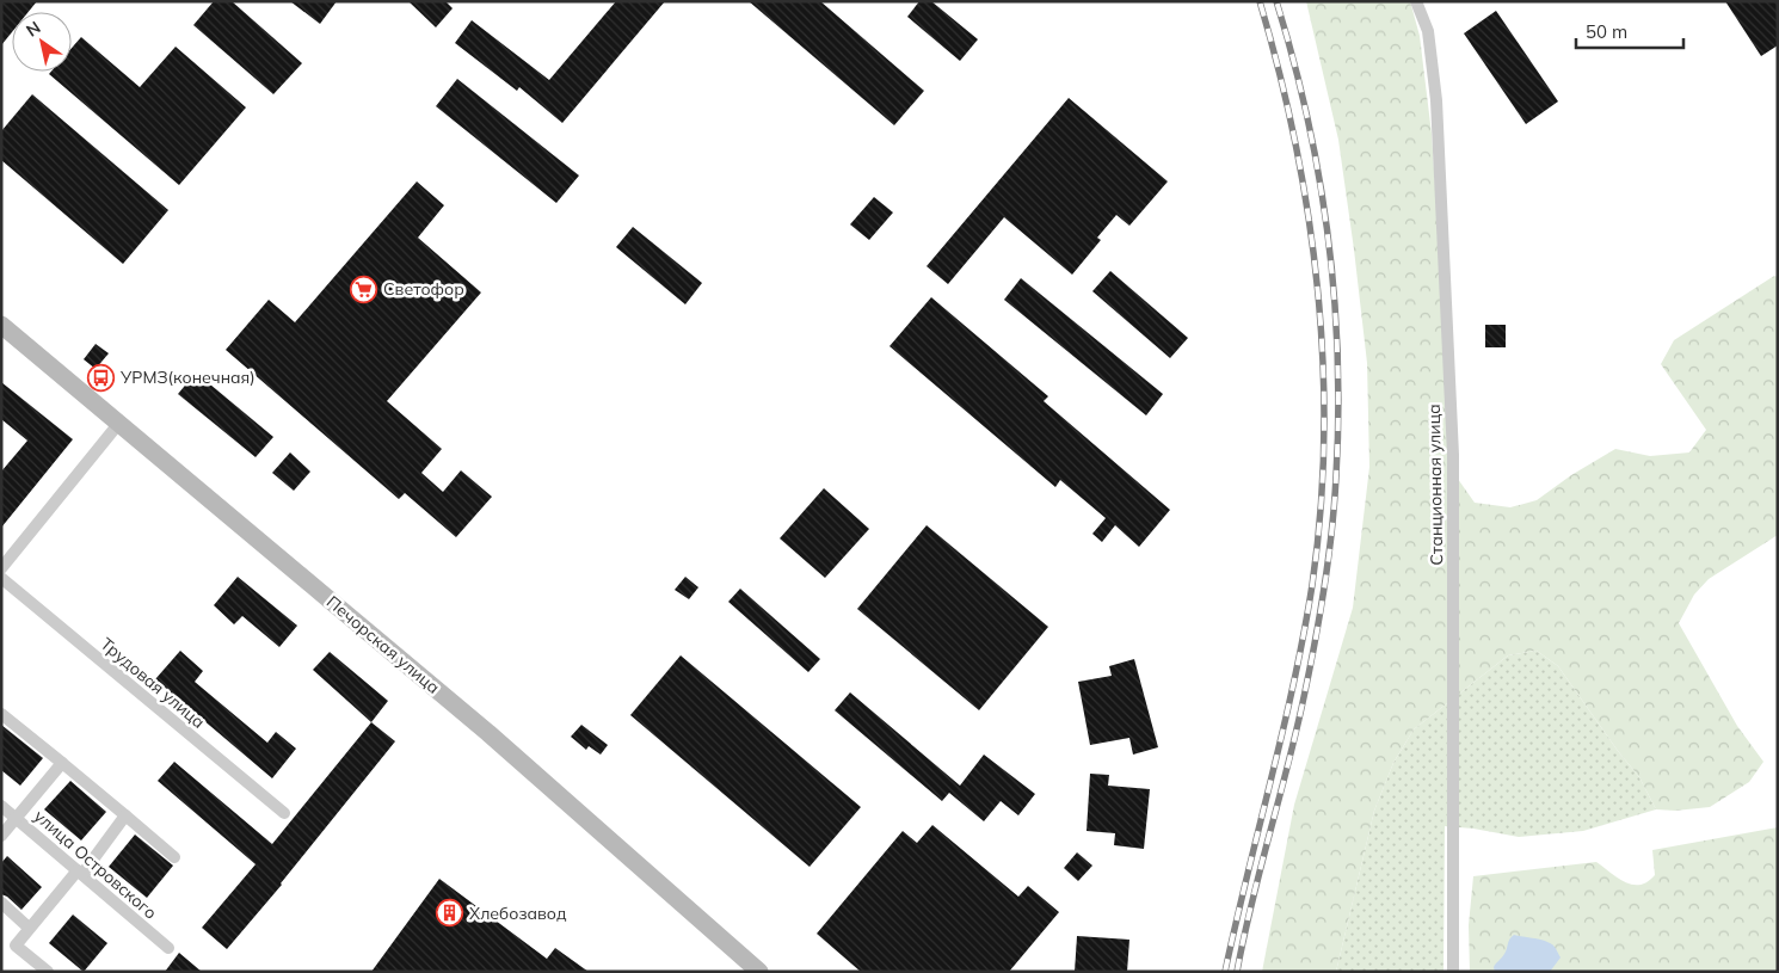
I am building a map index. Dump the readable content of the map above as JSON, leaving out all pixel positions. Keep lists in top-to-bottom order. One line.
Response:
{"streets":{"street":["Станционная улица","Печорская улица","Трудовая улица","улица Островского"]},"places":{"supermarket":["Светофор"],"bus stop":["УРМЗ(конечная)"],"building":["Хлебозавод"]},"scale_bar":"50 m","north":"top left"}
